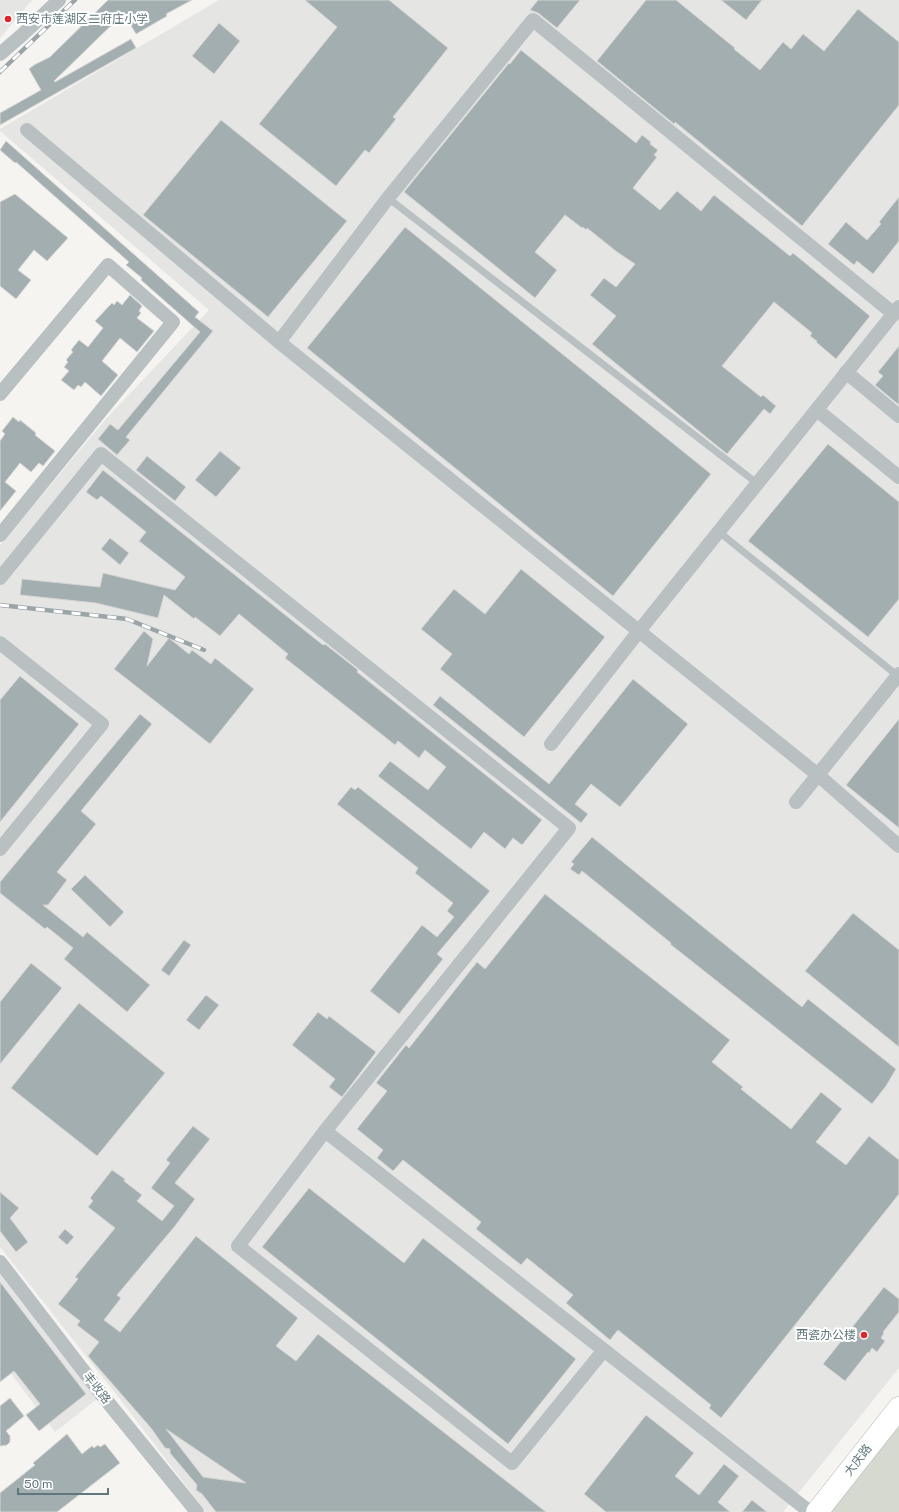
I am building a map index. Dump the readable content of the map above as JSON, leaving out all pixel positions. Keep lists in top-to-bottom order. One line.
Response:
{"streets":{"main road":["大庆路"],"street":["丰收路"]},"places":["西安市莲湖区二府庄小学","西瓷办公楼"],"scale_bar":"50 m"}
